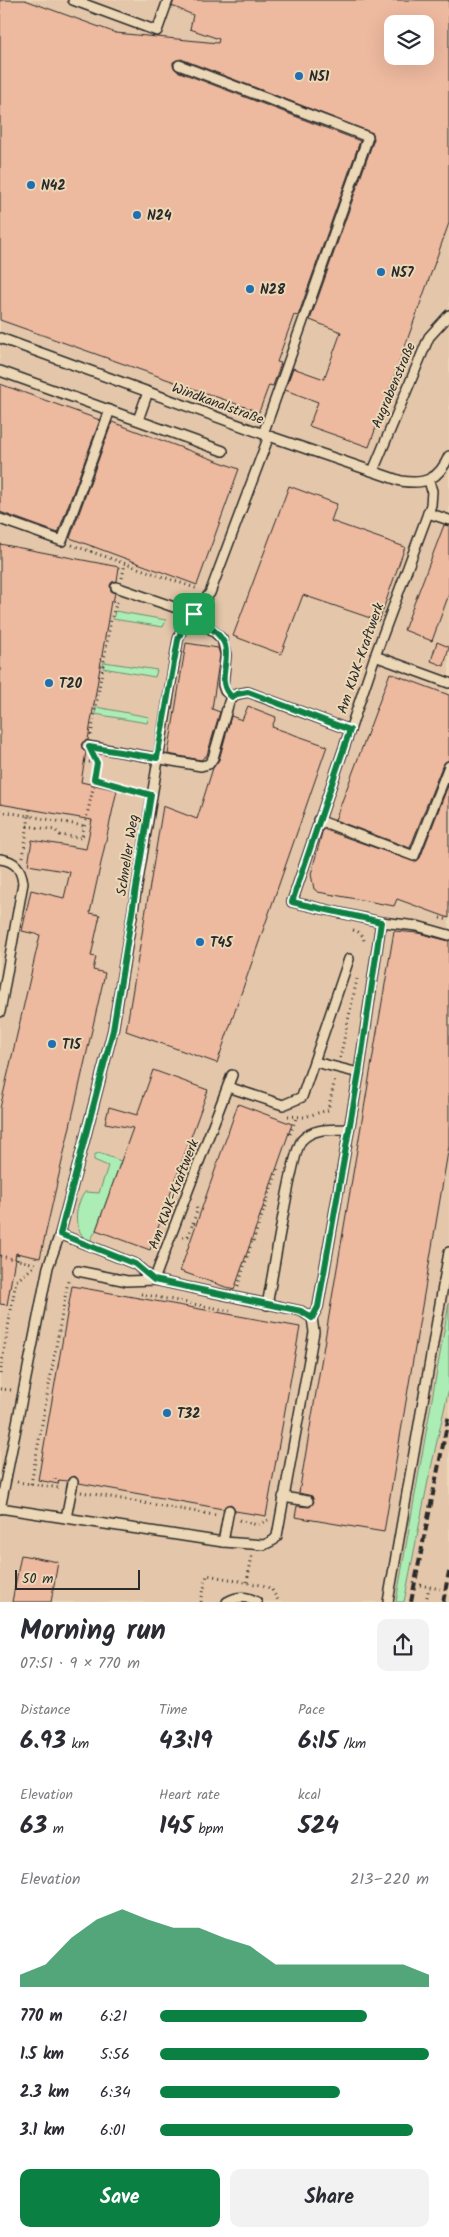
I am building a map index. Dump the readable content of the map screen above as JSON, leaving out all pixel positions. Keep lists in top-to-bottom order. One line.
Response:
{"streets":{"lane":["Augrabenstraße","Windkanalstraße","Am KWK-Kraftwerk","Schneller Weg"]},"crossings":[["Augrabenstraße","Windkanalstraße"],["Windkanalstraße","Am KWK-Kraftwerk"],["Windkanalstraße","Schneller Weg"]],"places":["N51","N42","N24","N57","N28","T20","T45","T15","T32"],"scale_bar":"50 m","page":{"scale":"50 m","heading":["Morning run","07:51 · 9 × 770 m"],"stats":[["Distance","6.93 km"],["Time","43:19"],["Pace","6:15 /km"],["Elevation","63 m"],["Heart rate","145 bpm"],["kcal","524"]],"chart":["Elevation","213–220 m"],"list":[{"name":"770 m","note":"6:21"},{"name":"1.5 km","note":"5:56"},{"name":"2.3 km","note":"6:34"},{"name":"3.1 km","note":"6:01"}],"buttons":["Save","Share"]}}
